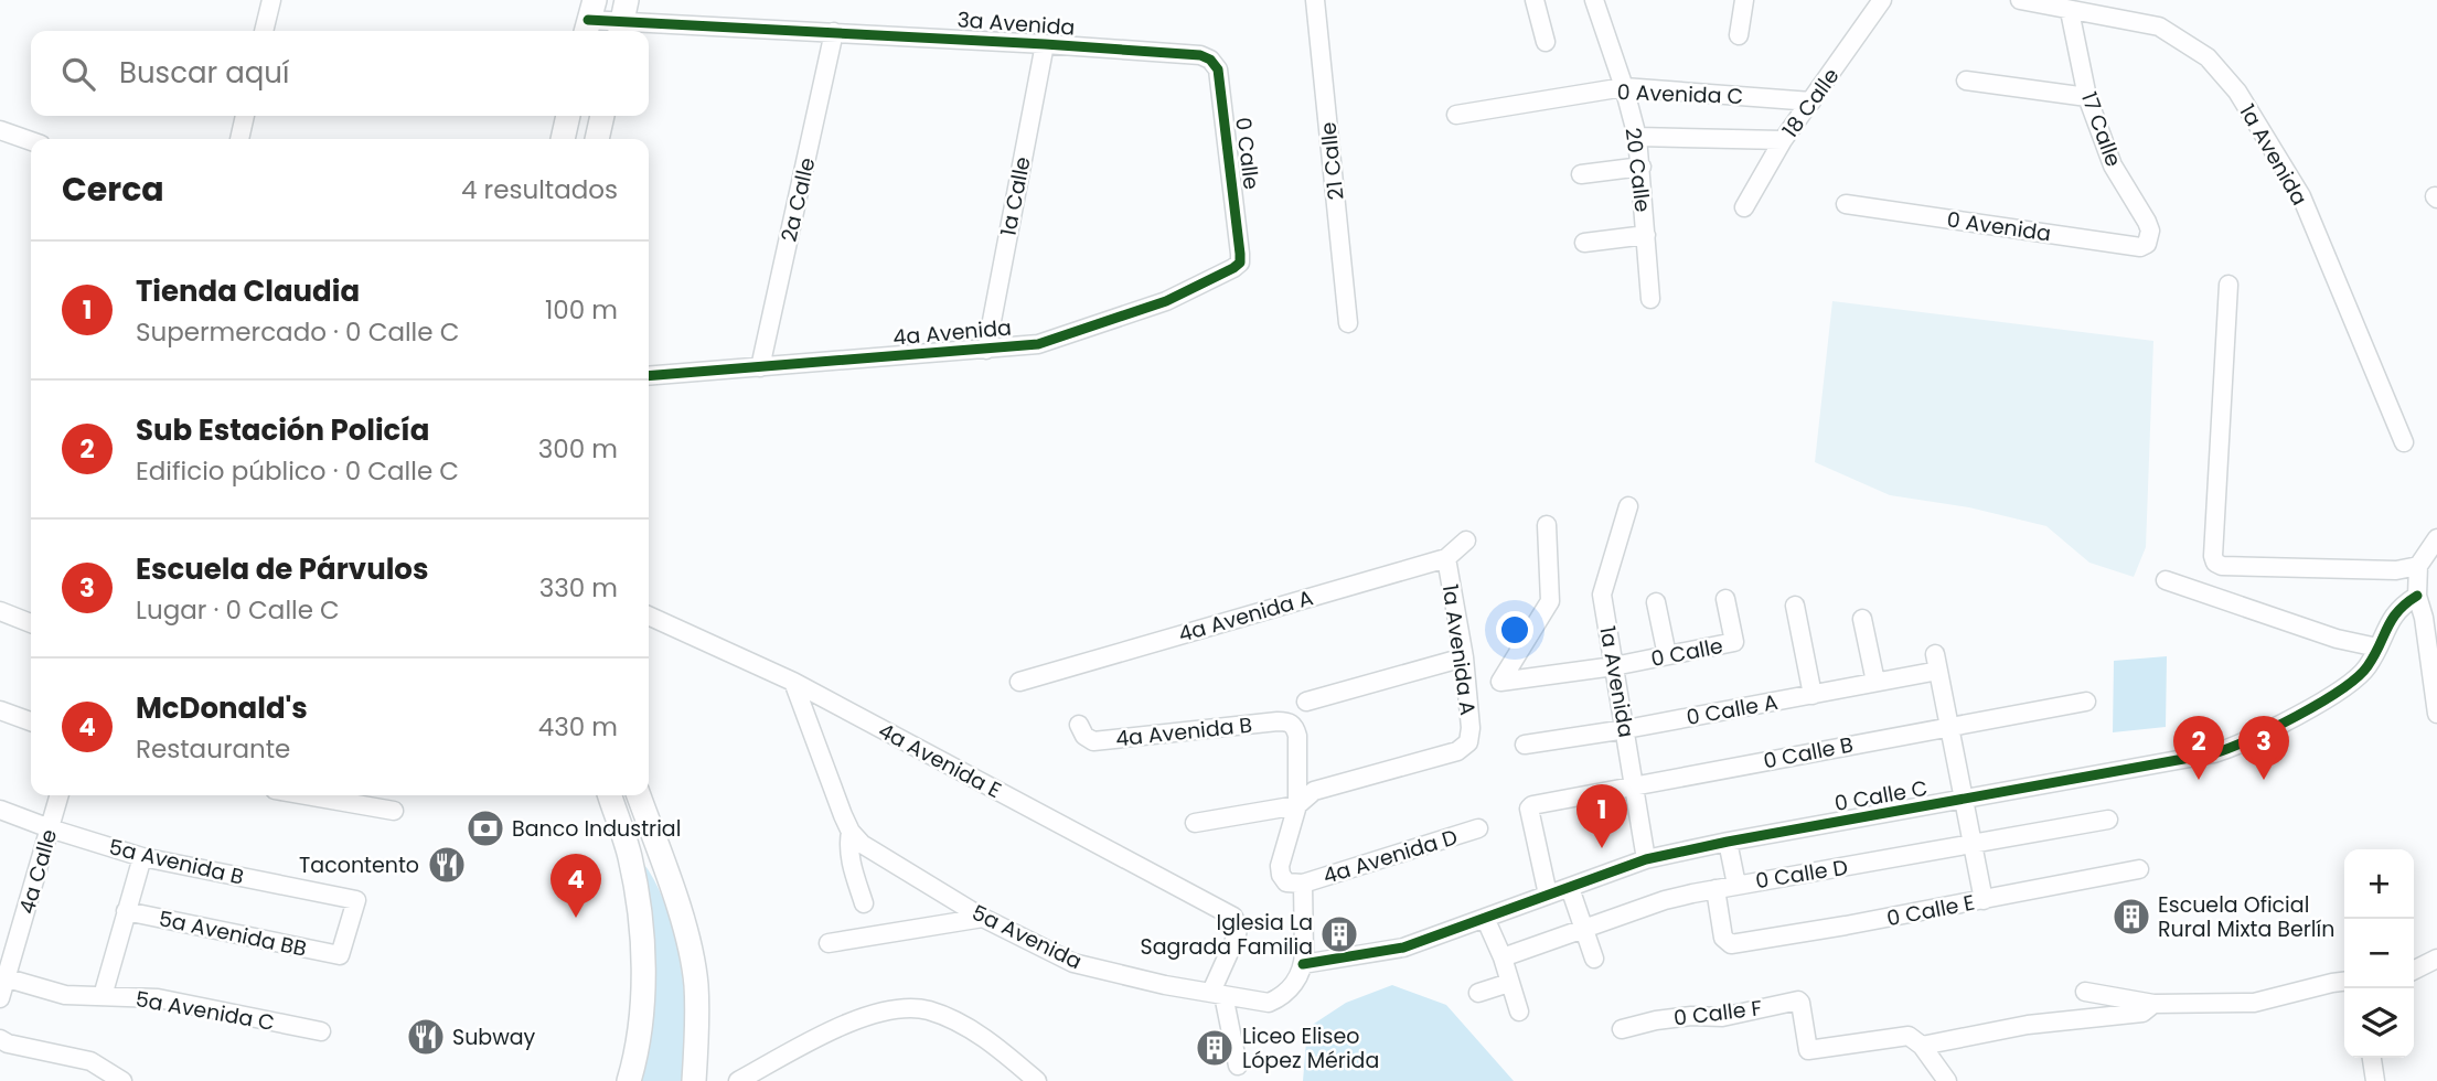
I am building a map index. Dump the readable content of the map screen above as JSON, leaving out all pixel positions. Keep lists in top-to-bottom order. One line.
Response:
{"streets":{"street":["3a Avenida","0 Avenida C","18 Calle","17 Calle","0 Calle","1a Avenida","21 Calle","20 Calle","1a Calle","2a Calle","0 Avenida","4a Avenida","4a Avenida A","1a Avenida A","0 Calle A","4a Avenida B","0 Calle B","4a Avenida E","0 Calle C","4a Avenida D","5a Avenida B","4a Calle","0 Calle D","0 Calle E","5a Avenida BB","5a Avenida","5a Avenida C","0 Calle F"]},"crossings":[["3a Avenida","0 Calle"],["3a Avenida","1a Calle"],["3a Avenida","2a Calle"],["0 Avenida C","18 Calle"],["0 Avenida C","20 Calle"],["17 Calle","1a Avenida"],["17 Calle","0 Avenida"],["0 Calle","1a Avenida"],["0 Calle","4a Avenida"],["1a Avenida","0 Calle A"],["1a Avenida","0 Calle B"],["1a Avenida","0 Calle C"],["1a Calle","4a Avenida"],["2a Calle","4a Avenida"],["4a Avenida A","1a Avenida A"],["1a Avenida A","4a Avenida B"],["0 Calle A","0 Calle B"],["0 Calle B","0 Calle C"],["4a Avenida E","5a Avenida"],["0 Calle C","5a Avenida"],["5a Avenida B","4a Calle"],["5a Avenida B","5a Avenida BB"],["4a Calle","5a Avenida C"],["0 Calle D","0 Calle E"]],"places":{"bank":["Banco Industrial"],"restaurant":["Tacontento","Subway"],"building":["Escuela Oficial Rural Mixta Berlín","Iglesia La Sagrada Familia","Liceo Eliseo López Mérida"]},"page":{"search":"Buscar aquí","heading":["Cerca","4 resultados"],"list":[{"mark":"1","name":"Tienda Claudia","note":"Supermercado · 0 Calle C","value":"100 m"},{"mark":"2","name":"Sub Estación Policía","note":"Edificio público · 0 Calle C","value":"300 m"},{"mark":"3","name":"Escuela de Párvulos","note":"Lugar · 0 Calle C","value":"330 m"},{"mark":"4","name":"McDonald's","note":"Restaurante","value":"430 m"}],"pins":["2","3","1","4"],"map_buttons":["+","−"]}}
